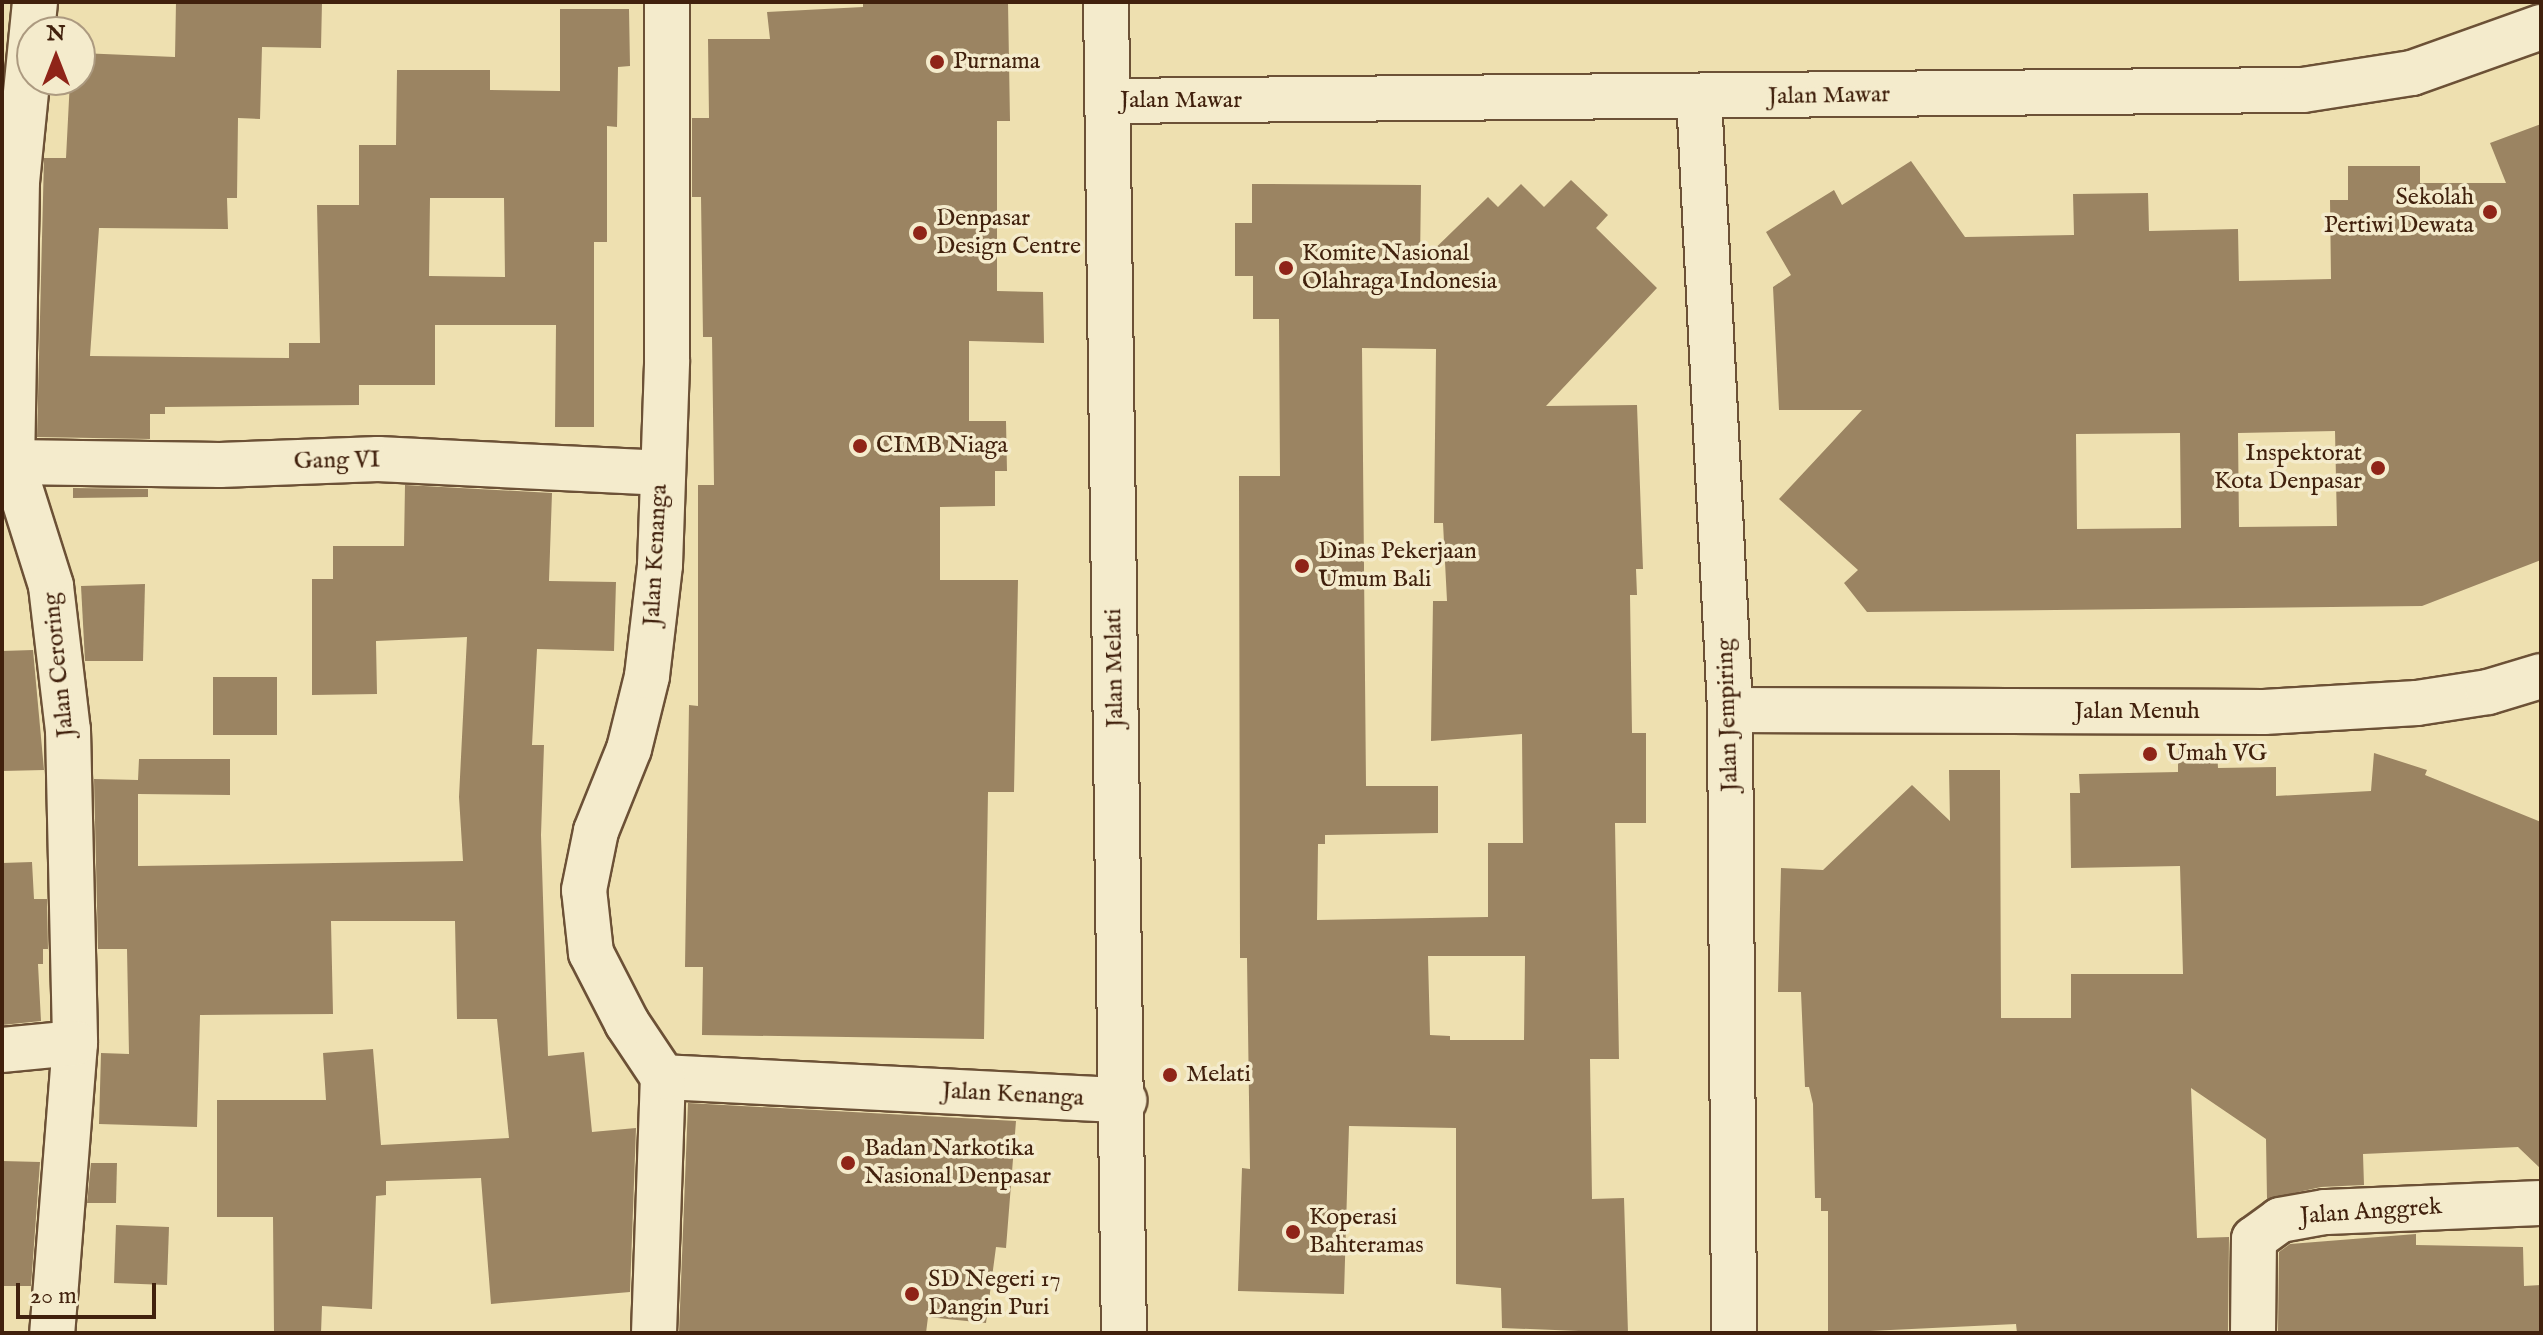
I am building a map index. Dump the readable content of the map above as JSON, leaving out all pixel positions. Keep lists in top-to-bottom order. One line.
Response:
{"streets":{"street":["Jalan Mawar","Gang VI","Jalan Kenanga","Jalan Ceroring","Jalan Melati","Jalan Menuh","Jalan Jempiring","Jalan Anggrek"]},"crossings":[["Jalan Mawar","Jalan Melati"],["Jalan Mawar","Jalan Jempiring"],["Gang VI","Jalan Kenanga"],["Gang VI","Jalan Ceroring"],["Jalan Kenanga","Jalan Melati"],["Jalan Menuh","Jalan Jempiring"]],"places":["Purnama","Sekolah Pertiwi Dewata","Denpasar Design Centre","Komite Nasional Olahraga Indonesia","CIMB Niaga","Inspektorat Kota Denpasar","Dinas Pekerjaan Umum Bali","Umah VG","Melati","Badan Narkotika Nasional Denpasar","Koperasi Bahteramas","SD Negeri 17 Dangin Puri"],"scale_bar":"20 m","north":"top"}
